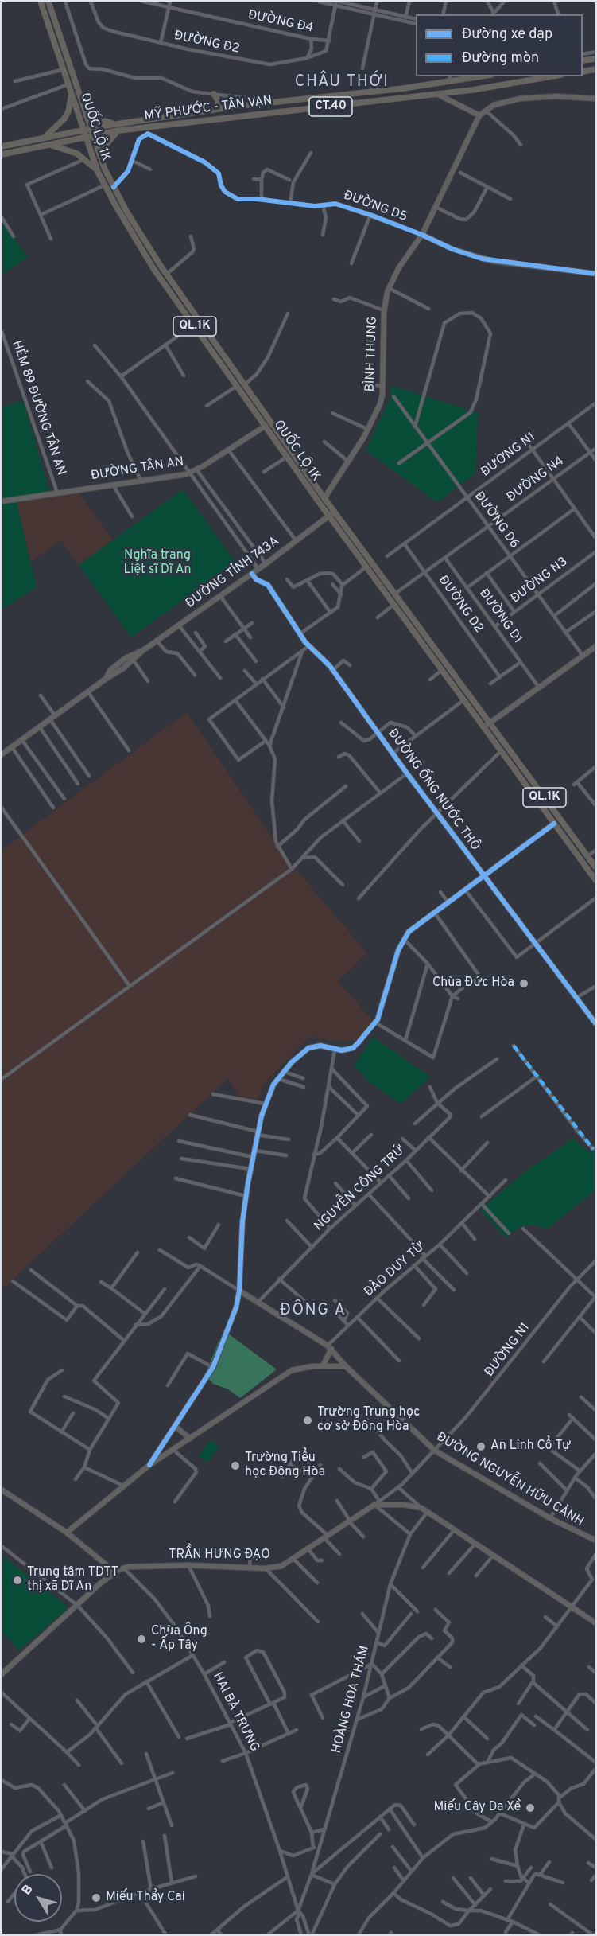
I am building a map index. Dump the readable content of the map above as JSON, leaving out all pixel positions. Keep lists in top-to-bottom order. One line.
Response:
{"streets":{"main road":["CT.40","MỸ PHƯỚC - TÂN VẠN","QUỐC LỘ 1K","QL.1K"],"street":["ĐƯỜNG Đ4","ĐƯỜNG Đ2","ĐƯỜNG D5","BÌNH THUNG","HẺM 89 ĐƯỜNG TÂN AN","ĐƯỜNG N1","ĐƯỜNG TÂN AN","ĐƯỜNG N4","ĐƯỜNG D6","ĐƯỜNG TỈNH 743A","ĐƯỜNG N3","ĐƯỜNG D2","ĐƯỜNG D1","ĐƯỜNG ỐNG NƯỚC THÔ","NGUYỄN CÔNG TRỨ","ĐÀO DUY TỪ","ĐƯỜNG NGUYỄN HỮU CẢNH","TRẦN HƯNG ĐẠO","HOÀNG HOA THÁM","HAI BÀ TRƯNG"]},"crossings":[["ĐƯỜNG Đ4","ĐƯỜNG Đ2"],["MỸ PHƯỚC - TÂN VẠN","QUỐC LỘ 1K"],["QUỐC LỘ 1K","BÌNH THUNG"],["QUỐC LỘ 1K","ĐƯỜNG TÂN AN"],["QUỐC LỘ 1K","ĐƯỜNG N4"],["QUỐC LỘ 1K","ĐƯỜNG TỈNH 743A"],["ĐƯỜNG D5","BÌNH THUNG"],["HẺM 89 ĐƯỜNG TÂN AN","ĐƯỜNG TÂN AN"],["ĐƯỜNG N1","ĐƯỜNG D6"],["ĐƯỜNG N1","ĐƯỜNG D2"],["ĐƯỜNG N1","ĐƯỜNG NGUYỄN HỮU CẢNH"],["ĐƯỜNG N1","TRẦN HƯNG ĐẠO"],["ĐƯỜNG N4","ĐƯỜNG D6"],["ĐƯỜNG N4","ĐƯỜNG D2"],["ĐƯỜNG N4","ĐƯỜNG D1"],["ĐƯỜNG D6","ĐƯỜNG N3"],["ĐƯỜNG TỈNH 743A","ĐƯỜNG ỐNG NƯỚC THÔ"],["ĐƯỜNG N3","ĐƯỜNG D1"],["NGUYỄN CÔNG TRỨ","ĐƯỜNG NGUYỄN HỮU CẢNH"],["ĐÀO DUY TỪ","ĐƯỜNG NGUYỄN HỮU CẢNH"],["TRẦN HƯNG ĐẠO","HAI BÀ TRƯNG"],["HOÀNG HOA THÁM","HAI BÀ TRƯNG"]],"districts":["CHÂU THỚI","ĐÔNG A"],"parks":["Nghĩa trang Liệt sĩ Dĩ An"],"places":["Chùa Đức Hòa","Trường Trung học cơ sở Đông Hòa","An Linh Cổ Tự","Trường Tiểu học Đông Hòa","Trung tâm TDTT thị xã Dĩ An","Chùa Ông - Ấp Tây","Miếu Cây Da Xề","Miếu Thầy Cai"],"legend":["Đường xe đạp","Đường mòn"],"north":"top left"}
